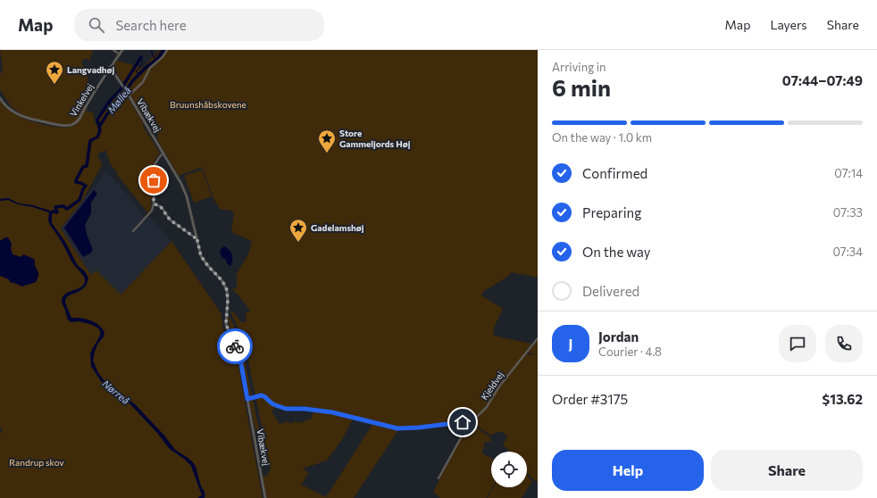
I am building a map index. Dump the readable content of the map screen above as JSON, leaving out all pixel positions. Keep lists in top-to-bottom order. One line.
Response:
{"streets":{"street":["Vinkelvej","Vibækvej","Kjeldvej"]},"crossings":[["Vinkelvej","Vibækvej"]],"water":["Mølleå","Nørreå"],"parks":["Bruunshåbskovene","Randrup skov"],"places":{"place":["Langvadhøj","Store Gammeljords Høj","Gadelamshøj"]},"page":{"header":"Map","search":"Search here","nav":["Map","Layers","Share"],"heading":["6 min","Arriving in","07:44–07:49"],"panel":["Jordan","Courier · 4.8","Order #3175","$13.62"],"bar":"On the way · 1.0 km","list":[["Confirmed","07:14"],["Preparing","07:33"],["On the way","07:34"],"Delivered"],"round":"J","buttons":["Help","Share"]}}
